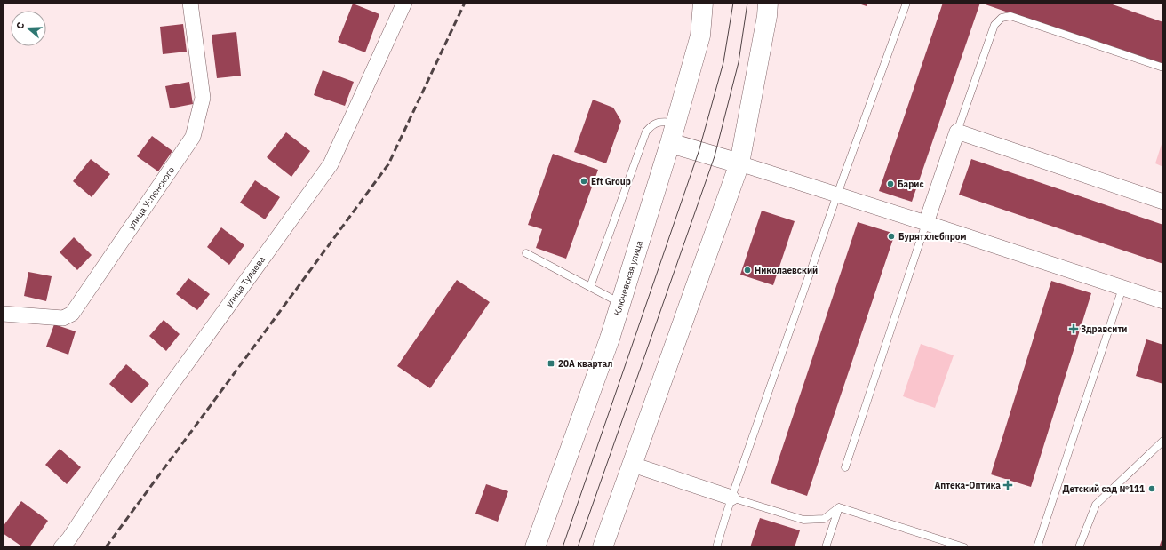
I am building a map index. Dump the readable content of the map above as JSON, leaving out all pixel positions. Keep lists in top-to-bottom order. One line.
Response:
{"streets":{"main road":["Ключевская улица"],"street":["улица Успенского","улица Тулаева"]},"places":{"other":["Eft Group","Барис","Бурятхлебпром","Николаевский","Детский сад №111"],"health":["Здравсити","Аптека-Оптика"],"transit":["20А квартал"]},"north":"left"}
